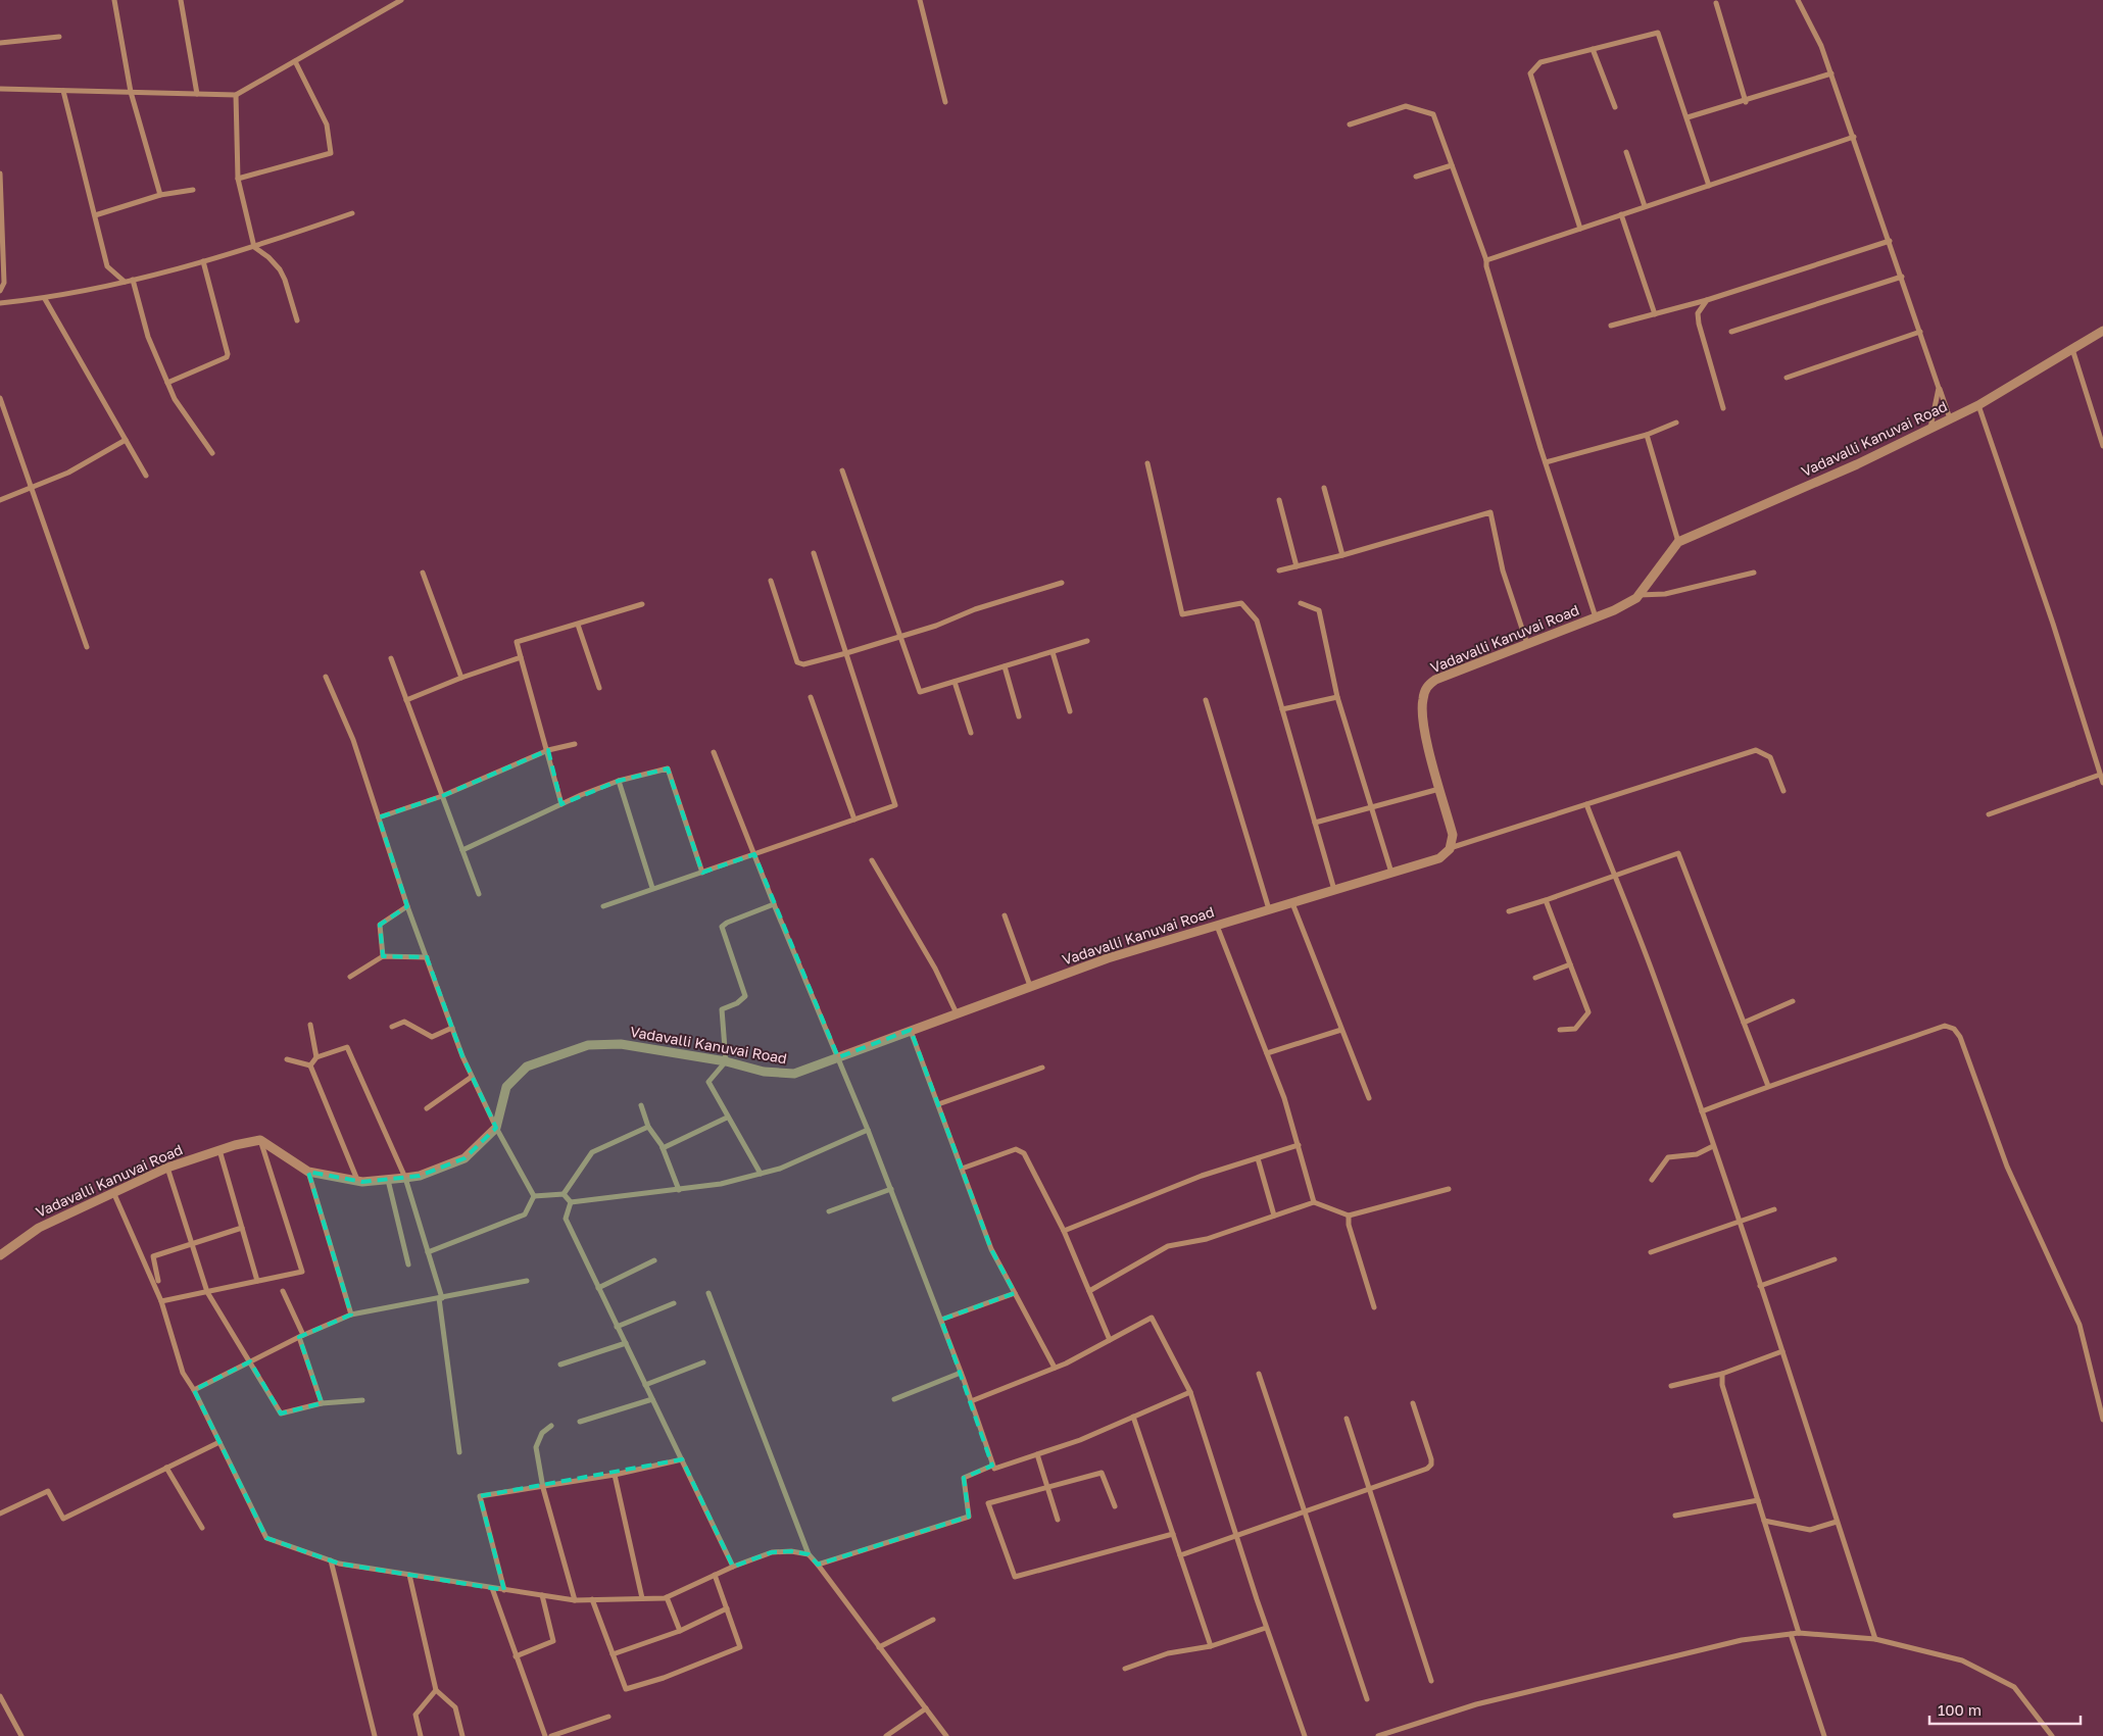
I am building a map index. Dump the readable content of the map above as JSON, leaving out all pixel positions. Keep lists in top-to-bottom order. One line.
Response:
{"streets":{"street":["Vadavalli Kanuvai Road"]},"scale_bar":"100 m"}
